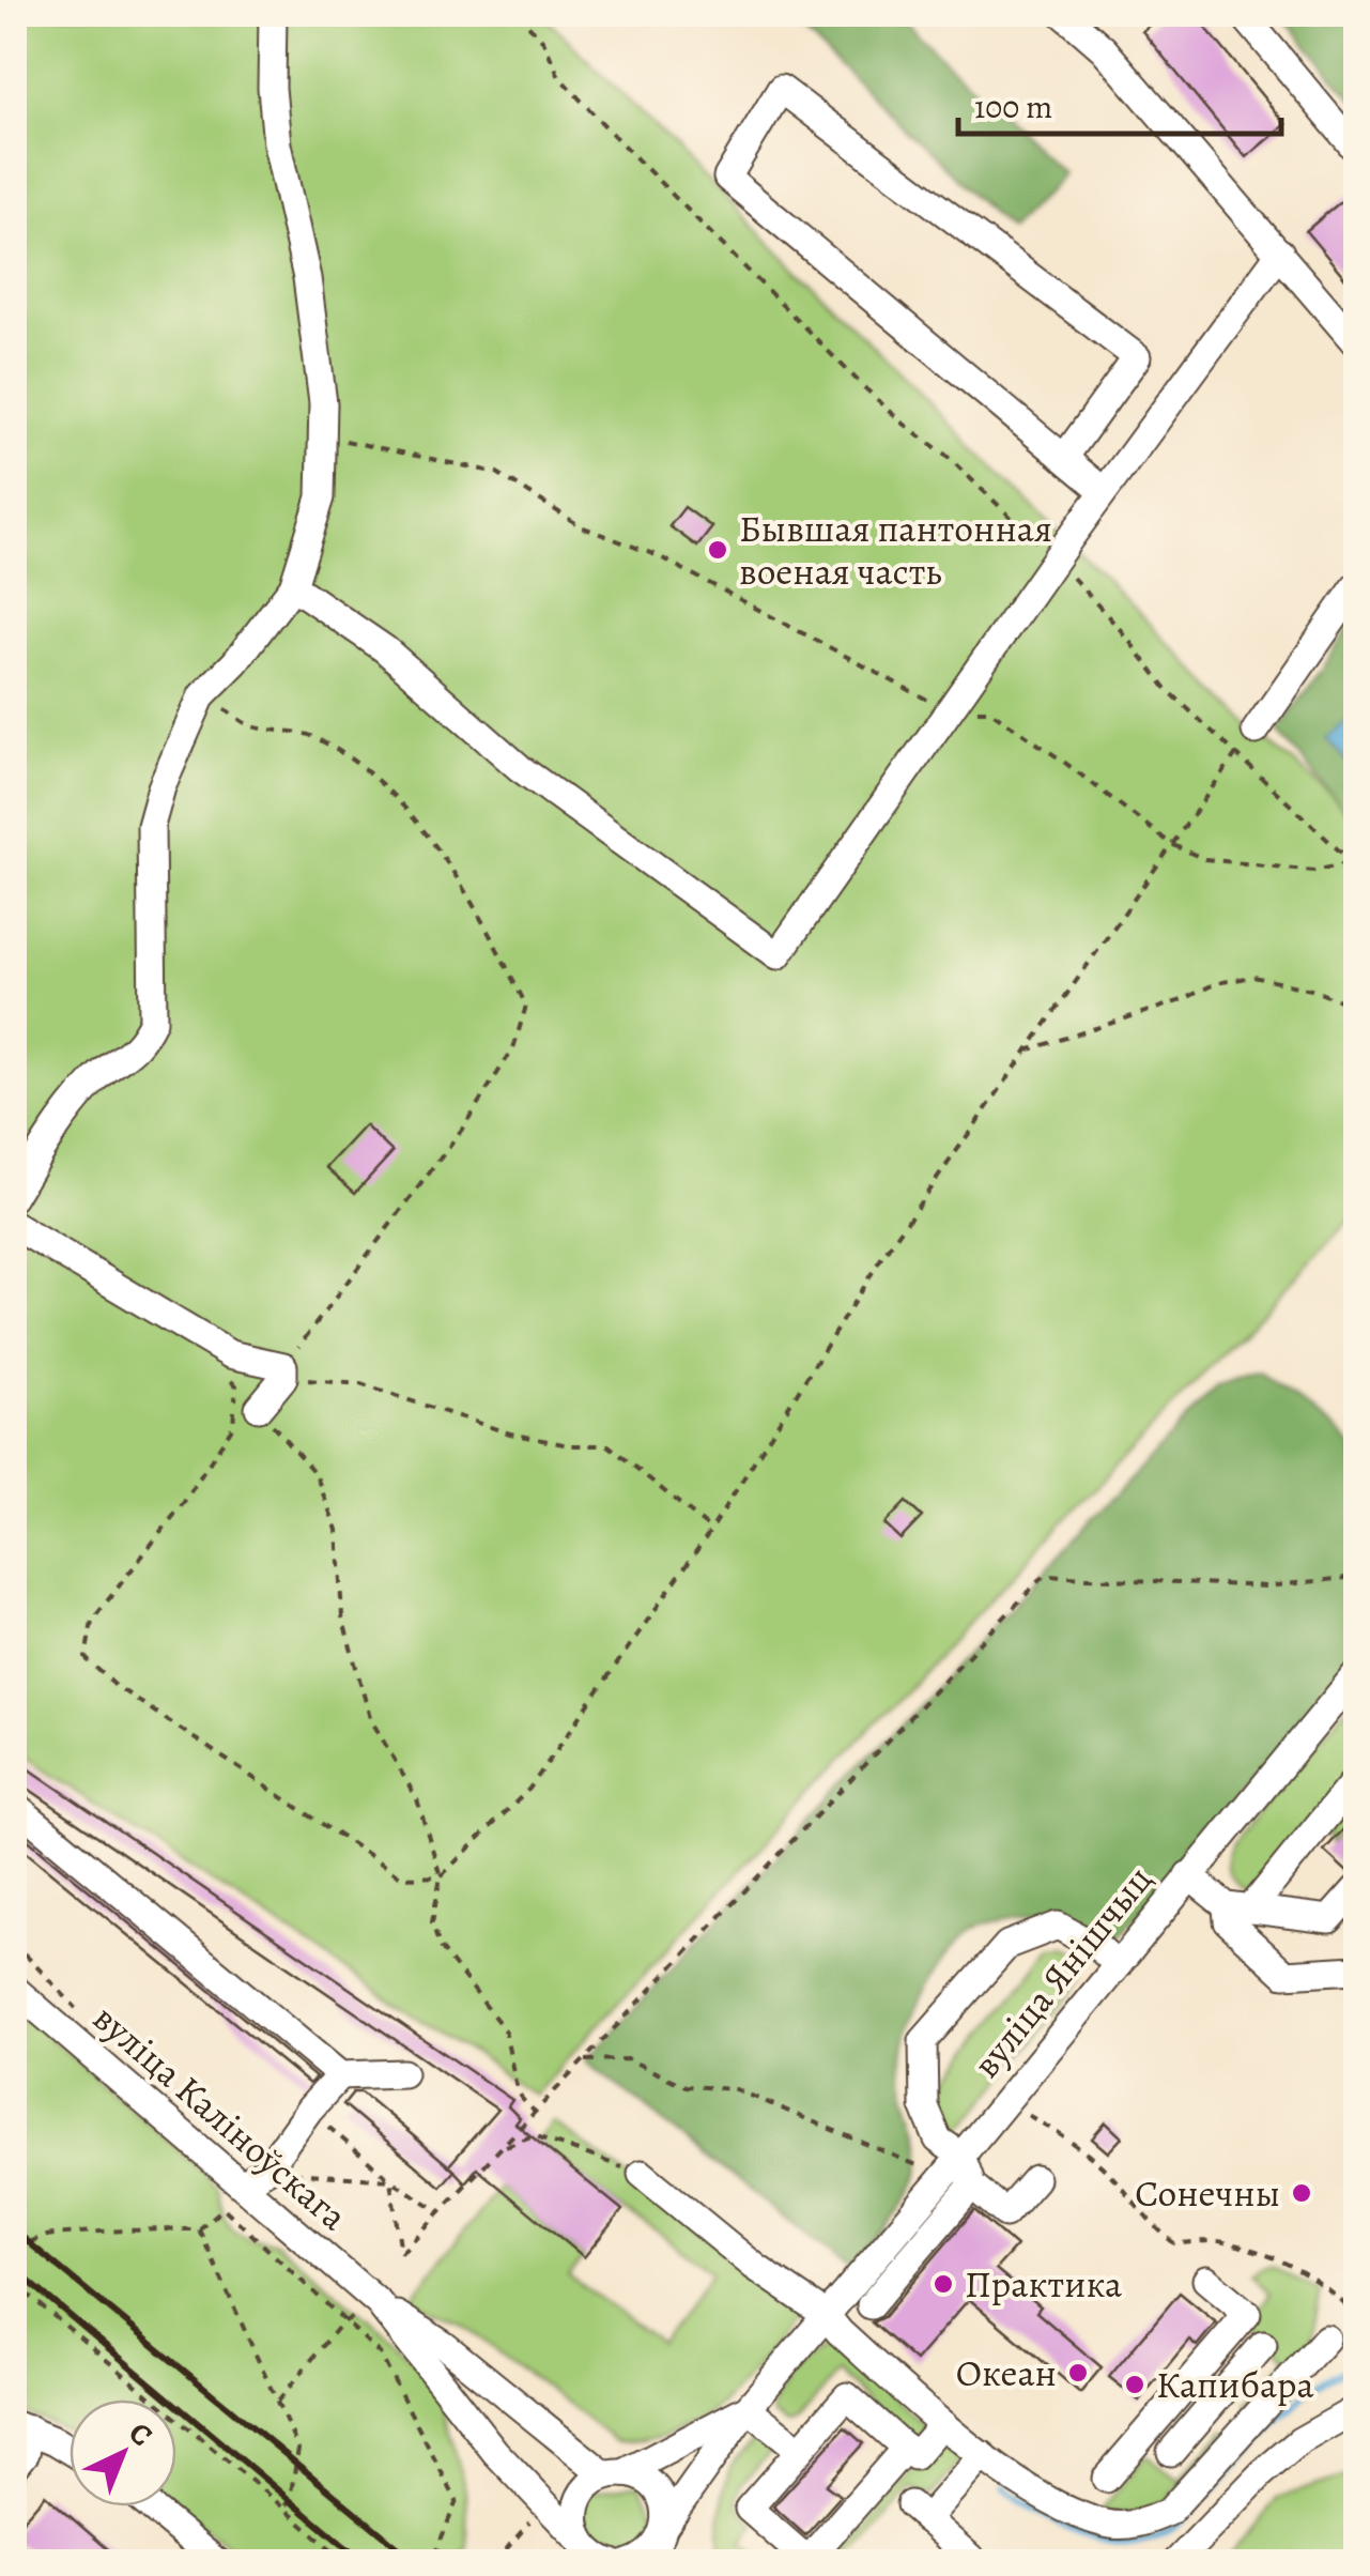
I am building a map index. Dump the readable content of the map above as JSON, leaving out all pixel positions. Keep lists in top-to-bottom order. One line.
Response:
{"streets":{"street":["вуліца Янішчыц","вуліца Каліноўскага"]},"crossings":[["вуліца Янішчыц","вуліца Каліноўскага"]],"places":["Бывшая пантонная военая часть","Сонечны","Практика","Океан","Капибара"],"scale_bar":"100 m","north":"top right"}
